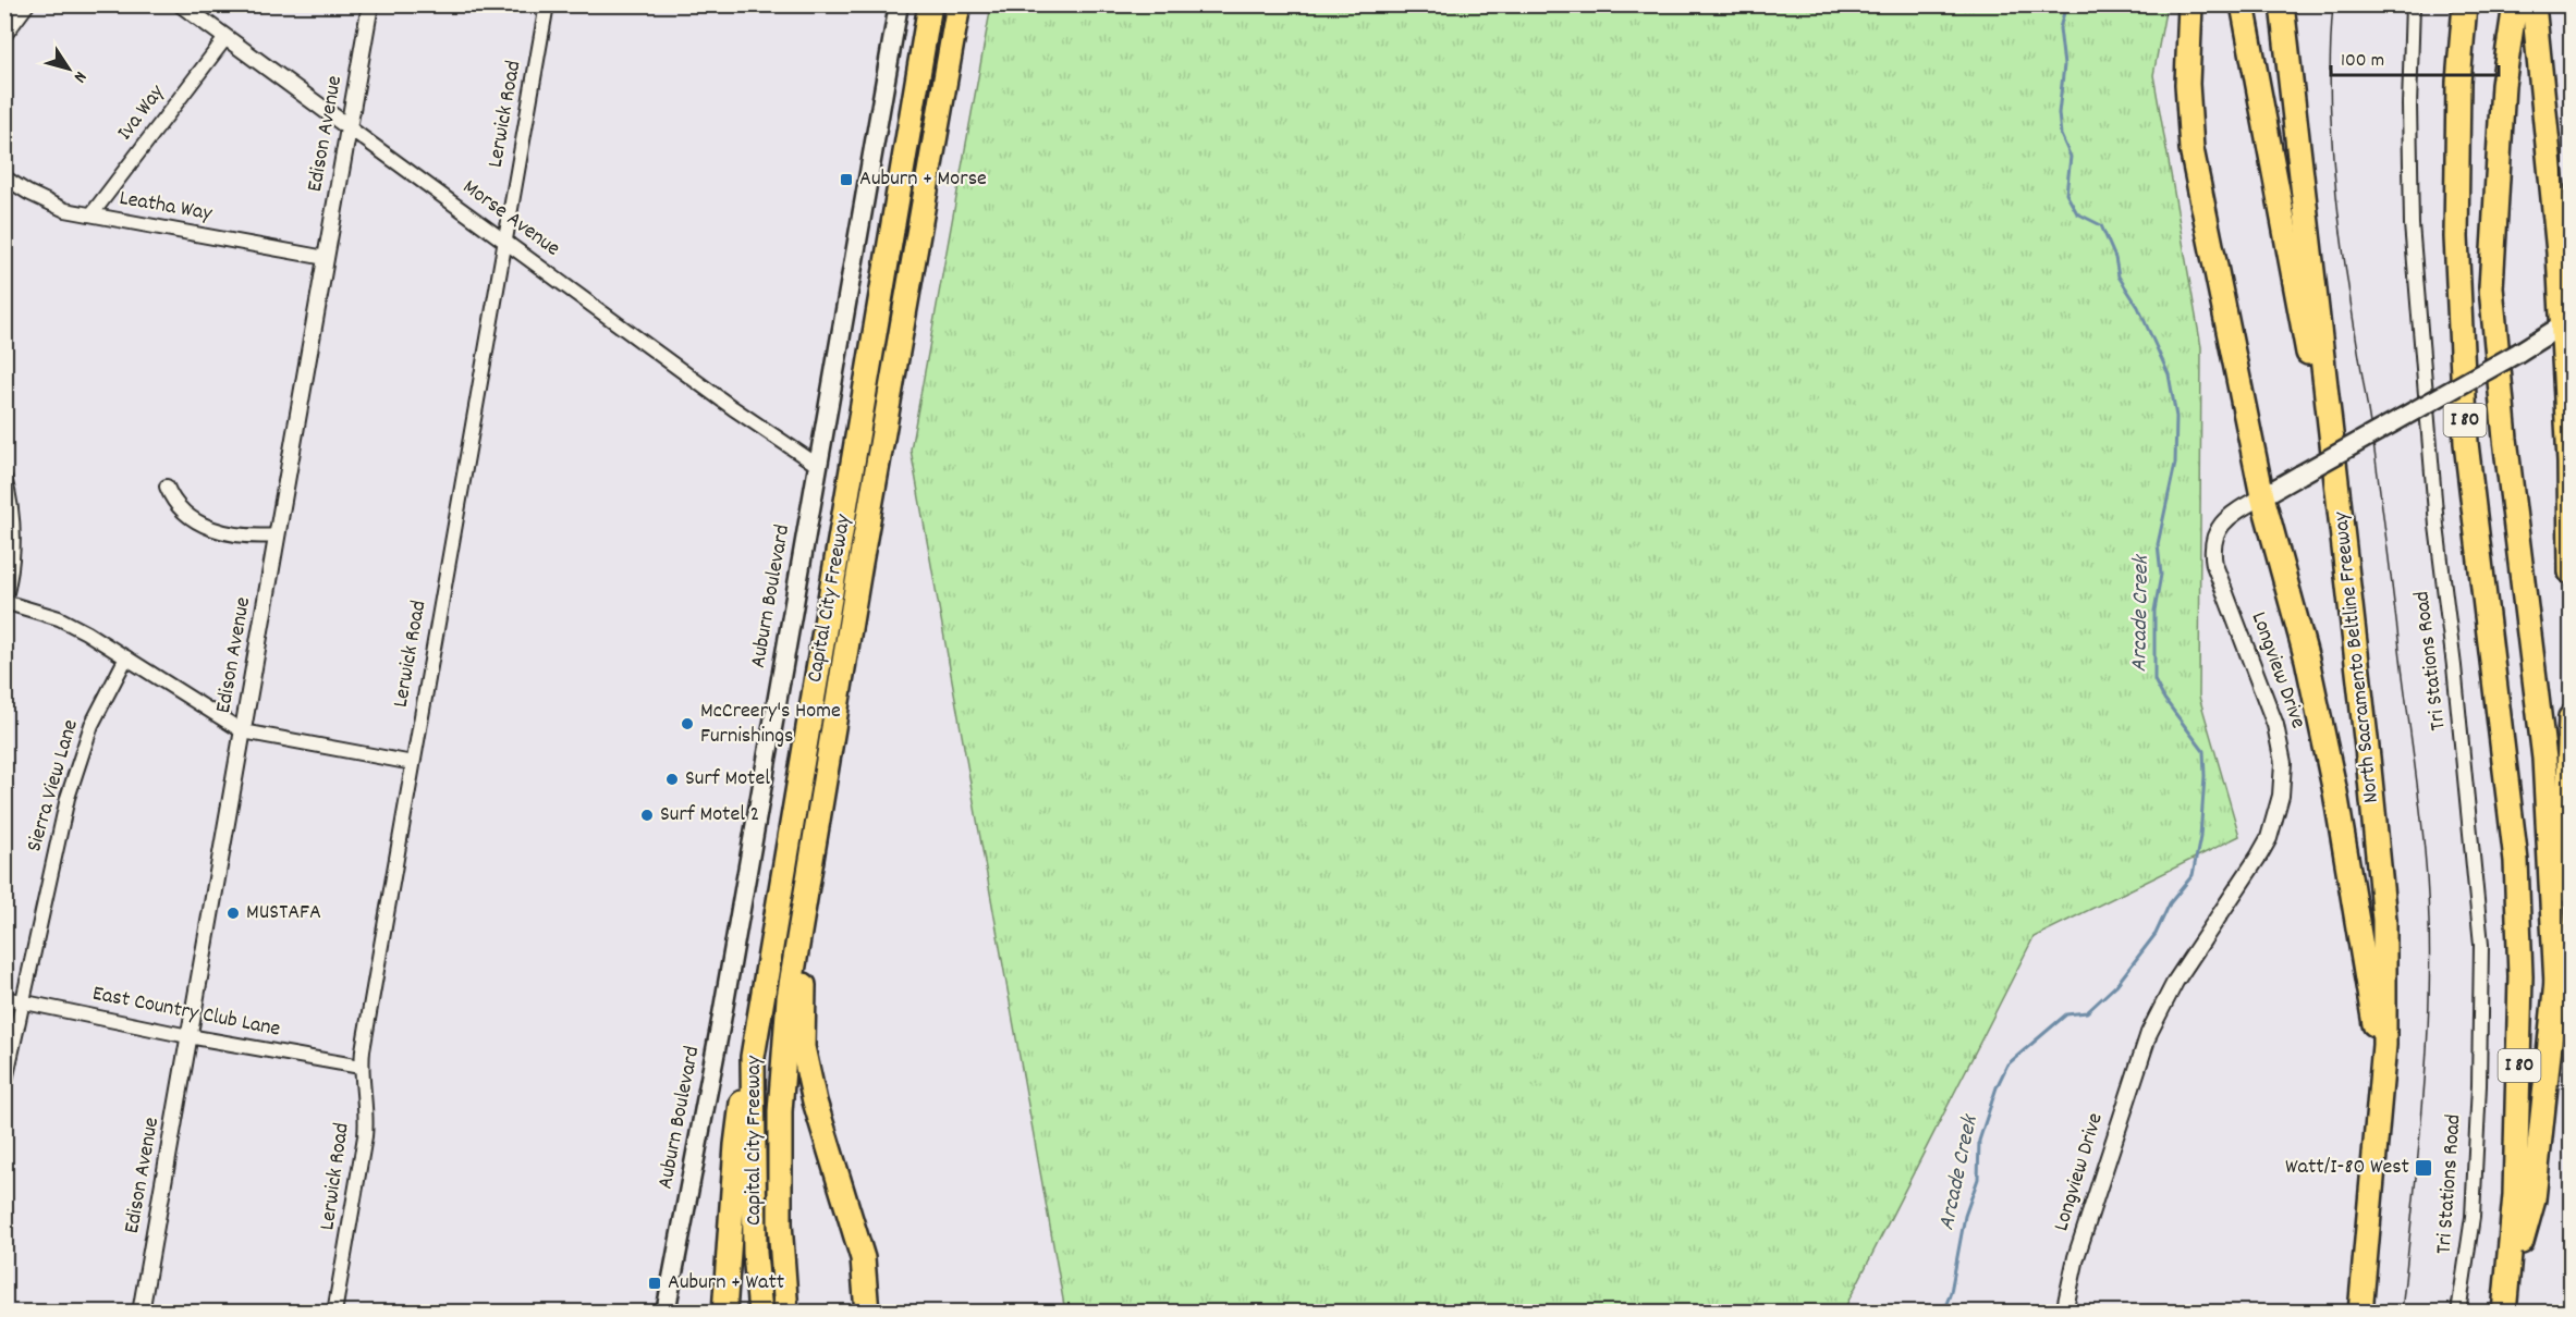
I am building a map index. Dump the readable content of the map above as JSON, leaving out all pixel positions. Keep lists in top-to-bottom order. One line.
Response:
{"streets":{"highway":["I 80","Capital City Freeway","North Sacramento Beltline Freeway"],"main road":["Auburn Boulevard","Longview Drive"],"street":["Iva Way","Lerwick Road","Edison Avenue","Leatha Way","Morse Avenue","Tri Stations Road","Sierra View Lane","East Country Club Lane"]},"crossings":[["Iva Way","Leatha Way"],["Iva Way","Morse Avenue"],["Lerwick Road","Morse Avenue"],["Lerwick Road","East Country Club Lane"],["Edison Avenue","Leatha Way"],["Edison Avenue","Morse Avenue"],["Edison Avenue","East Country Club Lane"],["Morse Avenue","Auburn Boulevard"],["Sierra View Lane","East Country Club Lane"]],"water":["Arcade Creek"],"places":{"transit":["Auburn + Morse","Watt/I-80 West","Auburn + Watt"],"other":["McCreery's Home Furnishings","Surf Motel","Surf Motel 2","MUSTAFA"]},"scale_bar":"100 m","north":"bottom right"}
